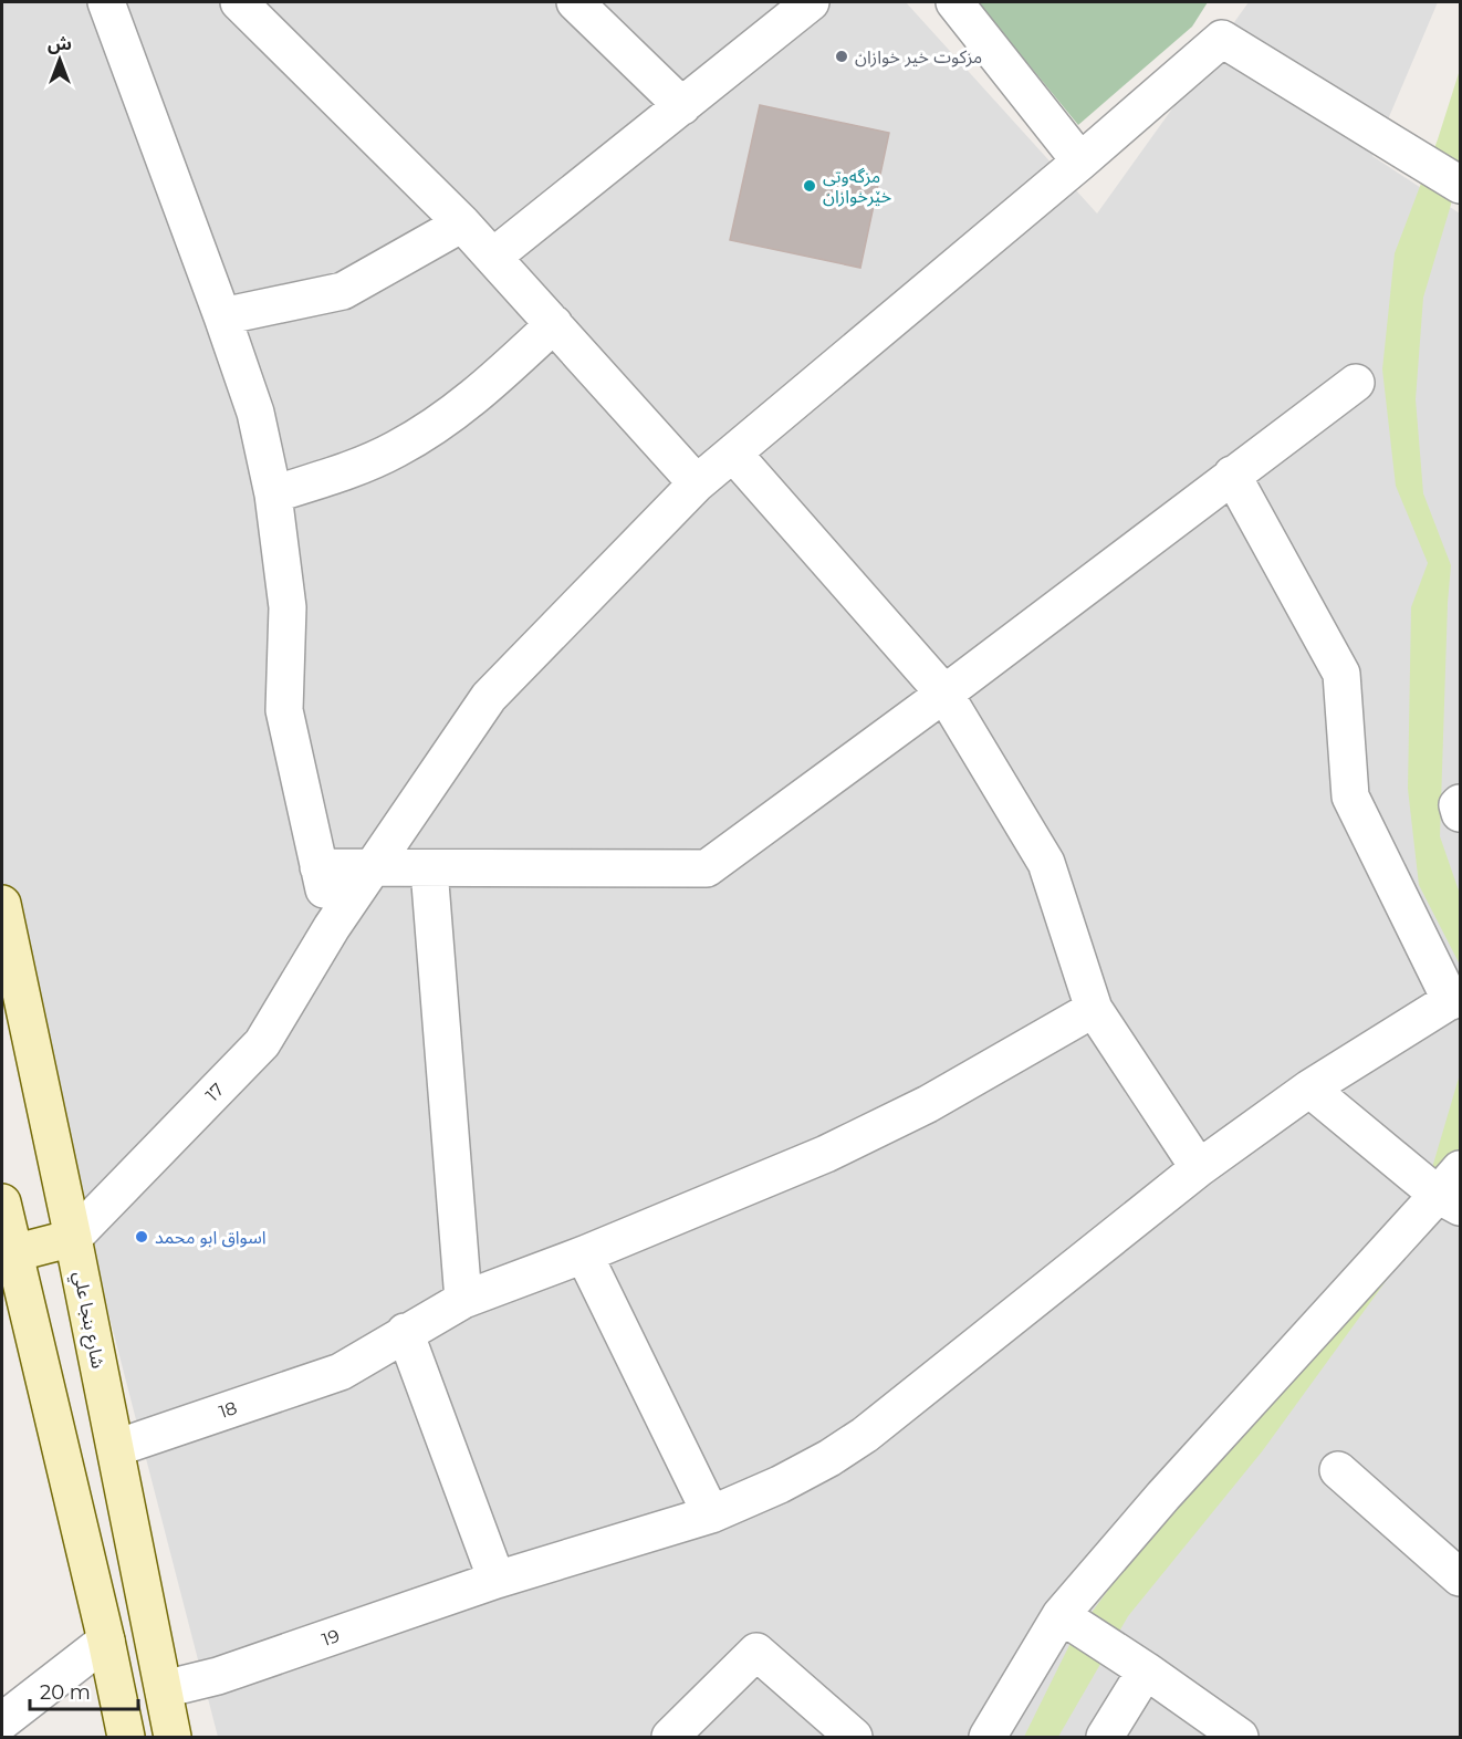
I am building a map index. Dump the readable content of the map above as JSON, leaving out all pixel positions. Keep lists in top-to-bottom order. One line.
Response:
{"streets":{"main road":["شارع بنجا علي"],"street":["17","18","19"]},"crossings":[["17","شارع بنجا علي"],["شارع بنجا علي","18"],["شارع بنجا علي","19"]],"places":["مزكوت خير خوازان","مزگەوتی خێرخوازان","اسواق ابو محمد"],"scale_bar":"20 m","north":"top"}
